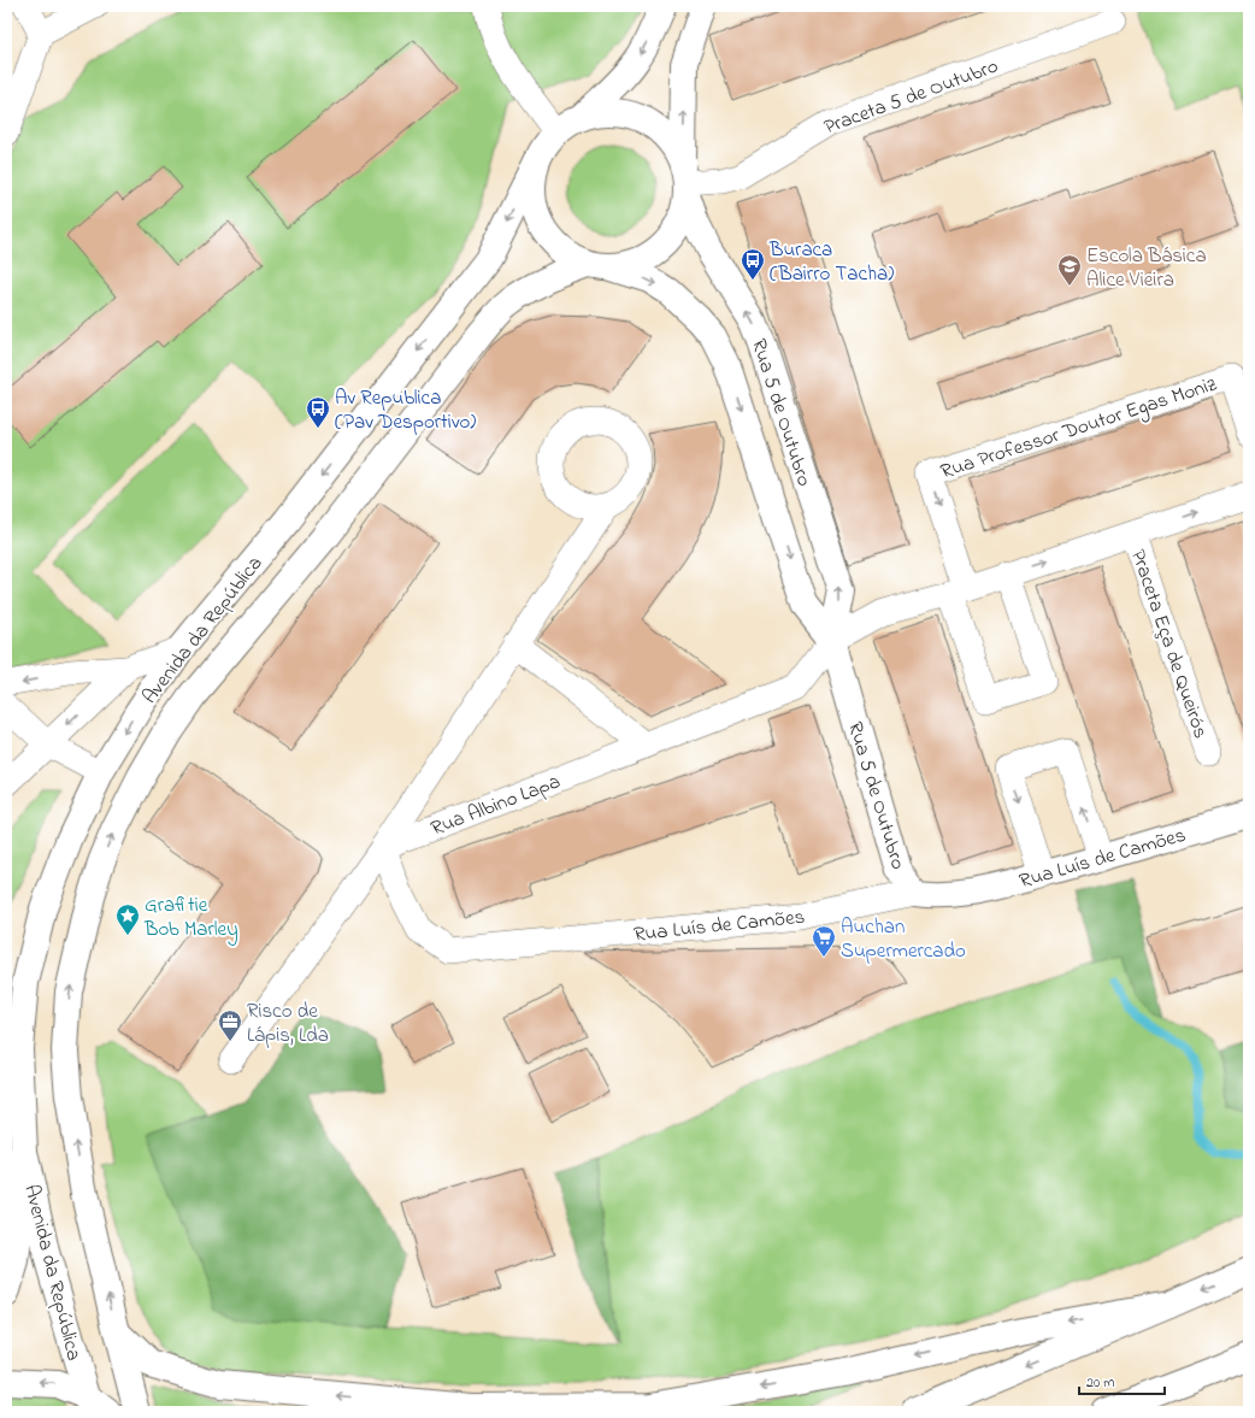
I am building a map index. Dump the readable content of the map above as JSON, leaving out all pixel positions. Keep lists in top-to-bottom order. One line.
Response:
{"streets":{"main road":["Rua 5 de Outubro","Avenida da República","Rua Luís de Camões"],"street":["Praceta 5 de Outubro","Rua Professor Doutor Egas Moniz","Praceta Eça de Queirós","Rua Albino Lapa"]},"crossings":[["Praceta 5 de Outubro","Rua 5 de Outubro"],["Praceta 5 de Outubro","Avenida da República"],["Rua 5 de Outubro","Avenida da República"],["Rua 5 de Outubro","Rua Albino Lapa"],["Rua 5 de Outubro","Rua Luís de Camões"],["Rua Albino Lapa","Rua Luís de Camões"]],"places":{"bus stop":["Buraca (Bairro Tacha)","Av Republica (Pav Desportivo)"],"school or university":["Escola Básica Alice Vieira"],"place":["Grafitie Bob Marley"],"supermarket":["Auchan Supermercado"],"office":["Risco de Lápis, Lda"]},"scale_bar":"20 m"}
